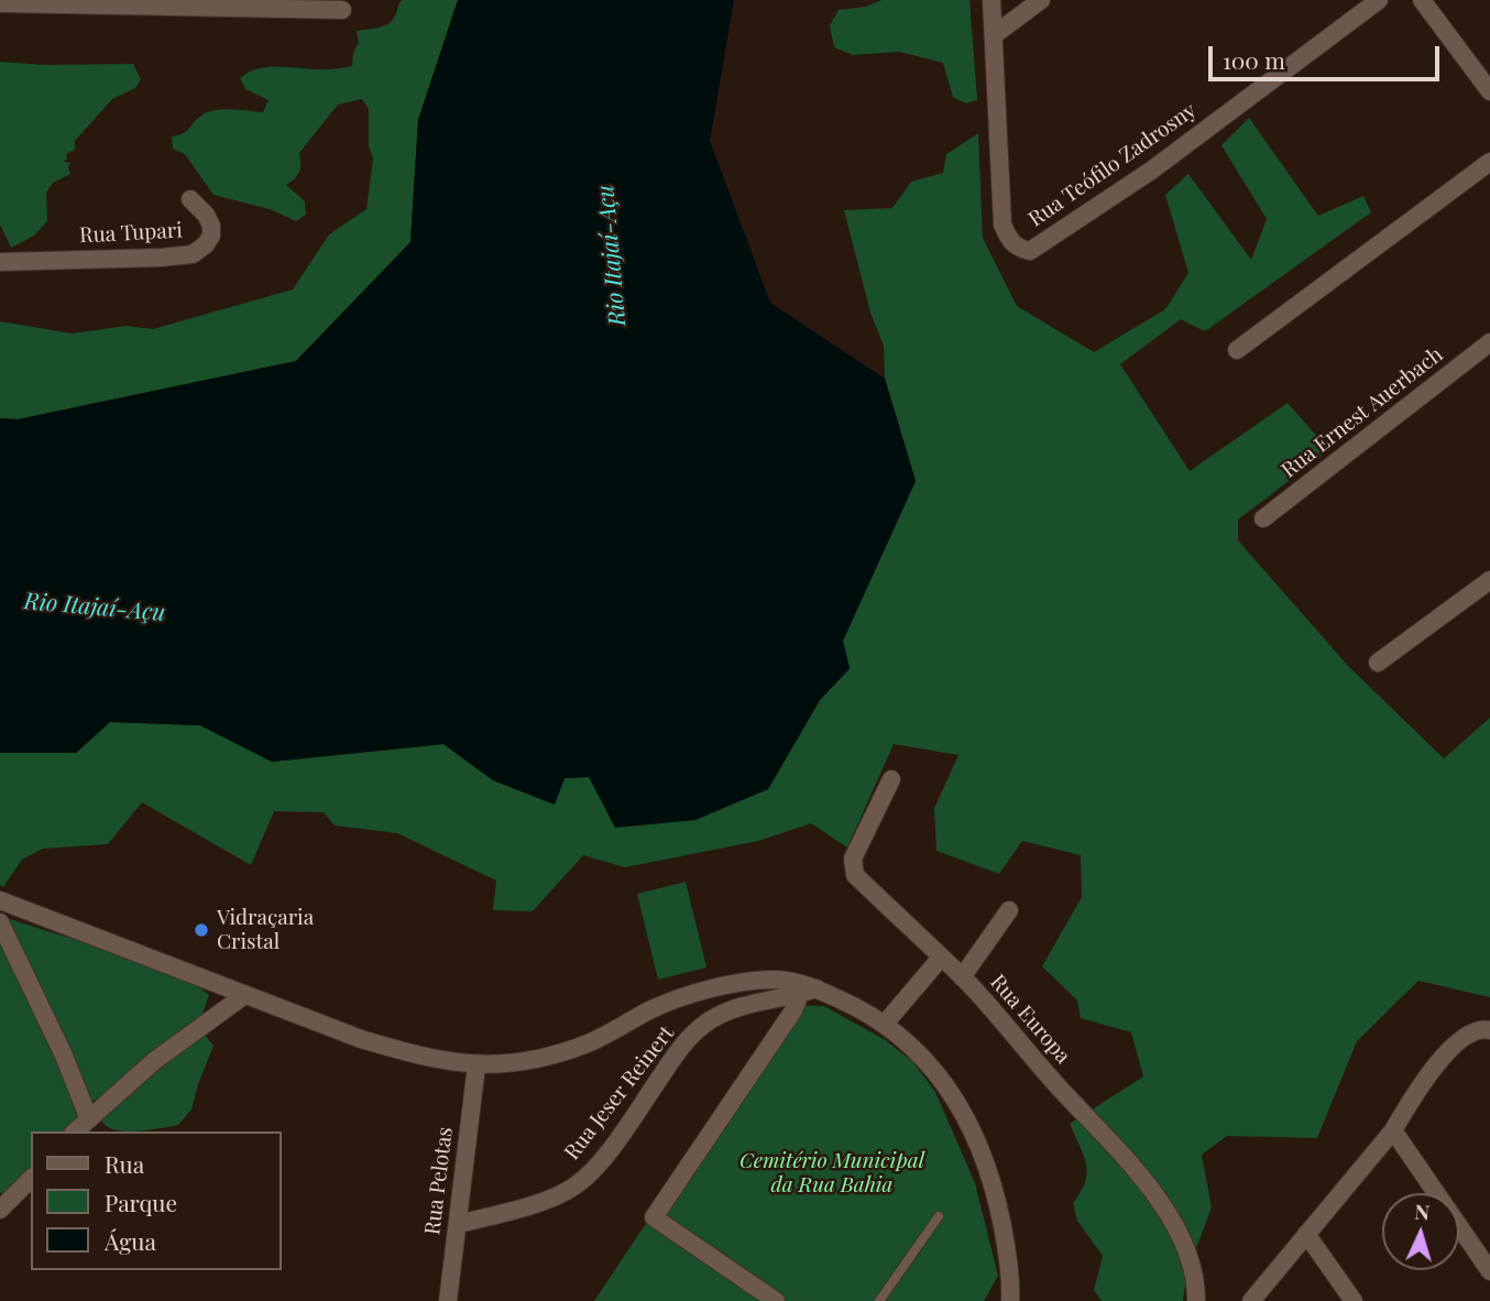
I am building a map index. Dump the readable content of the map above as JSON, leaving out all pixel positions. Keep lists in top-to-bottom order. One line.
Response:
{"streets":{"street":["Rua Teófilo Zadrosny","Rua Tupari","Rua Ernest Auerbach","Rua Europa","Rua Jeser Reinert","Rua Pelotas"]},"crossings":[["Rua Jeser Reinert","Rua Pelotas"]],"water":["Rio Itajaí-Açu"],"parks":["Cemitério Municipal da Rua Bahia"],"places":["Vidraçaria Cristal"],"legend":["Rua","Parque","Água"],"scale_bar":"100 m","north":"top"}
